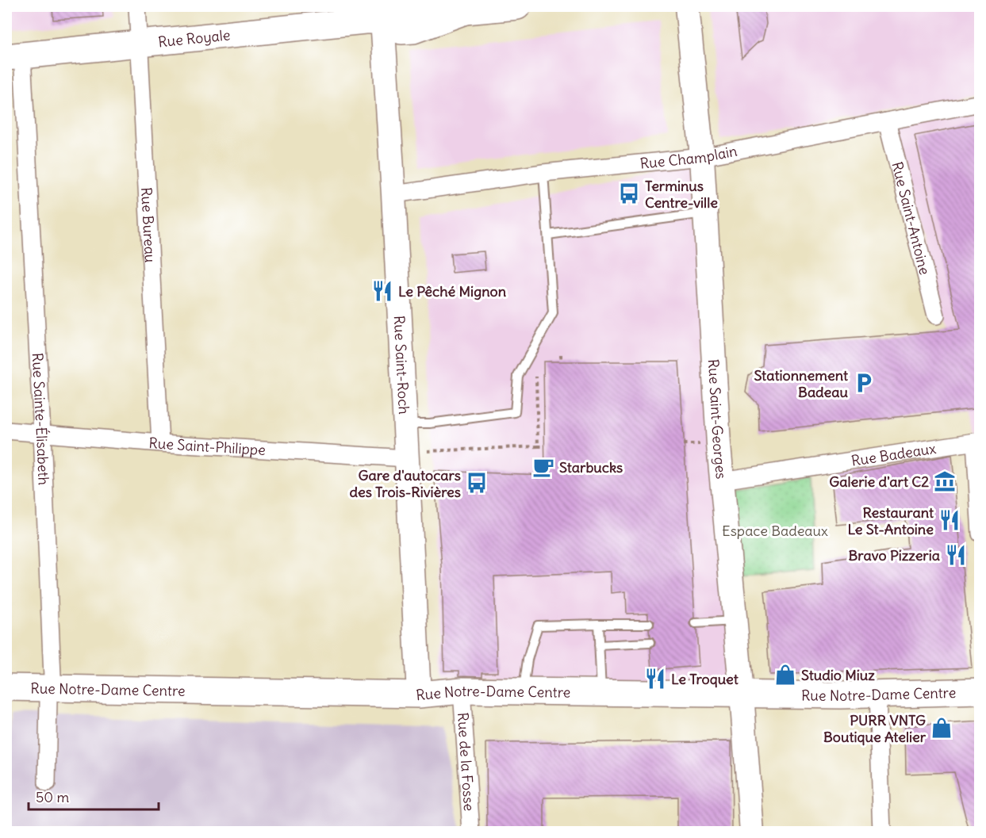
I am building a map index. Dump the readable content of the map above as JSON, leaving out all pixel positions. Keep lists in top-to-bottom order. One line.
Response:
{"streets":{"main road":["Rue Royale","Rue Notre-Dame Centre"],"street":["Rue Champlain","Rue Saint-Antoine","Rue Bureau","Rue Saint-Roch","Rue Sainte-Élisabeth","Rue Saint-Georges","Rue Saint-Philippe","Rue Badeaux","Rue de la Fosse"]},"crossings":[["Rue Royale","Rue Bureau"],["Rue Royale","Rue Saint-Roch"],["Rue Royale","Rue Sainte-Élisabeth"],["Rue Champlain","Rue Saint-Antoine"],["Rue Champlain","Rue Saint-Roch"],["Rue Champlain","Rue Saint-Georges"],["Rue Bureau","Rue Saint-Philippe"],["Rue Saint-Roch","Rue Saint-Philippe"],["Rue Saint-Roch","Rue Notre-Dame Centre"],["Rue Sainte-Élisabeth","Rue Saint-Philippe"],["Rue Sainte-Élisabeth","Rue Notre-Dame Centre"],["Rue Saint-Georges","Rue Badeaux"],["Rue Saint-Georges","Rue Notre-Dame Centre"],["Rue Notre-Dame Centre","Rue de la Fosse"]],"parks":["Espace Badeaux"],"places":{"bus stop":["Terminus Centre-ville","Gare d'autocars des Trois-Rivières"],"restaurant":["Le Pêché Mignon","Restaurant Le St-Antoine","Bravo Pizzeria","Le Troquet"],"parking":["Stationnement Badeau"],"cafe":["Starbucks"],"museum":["Galerie d'art C2"],"shop":["Studio Miuz","PURR VNTG Boutique Atelier"]},"scale_bar":"50 m"}
